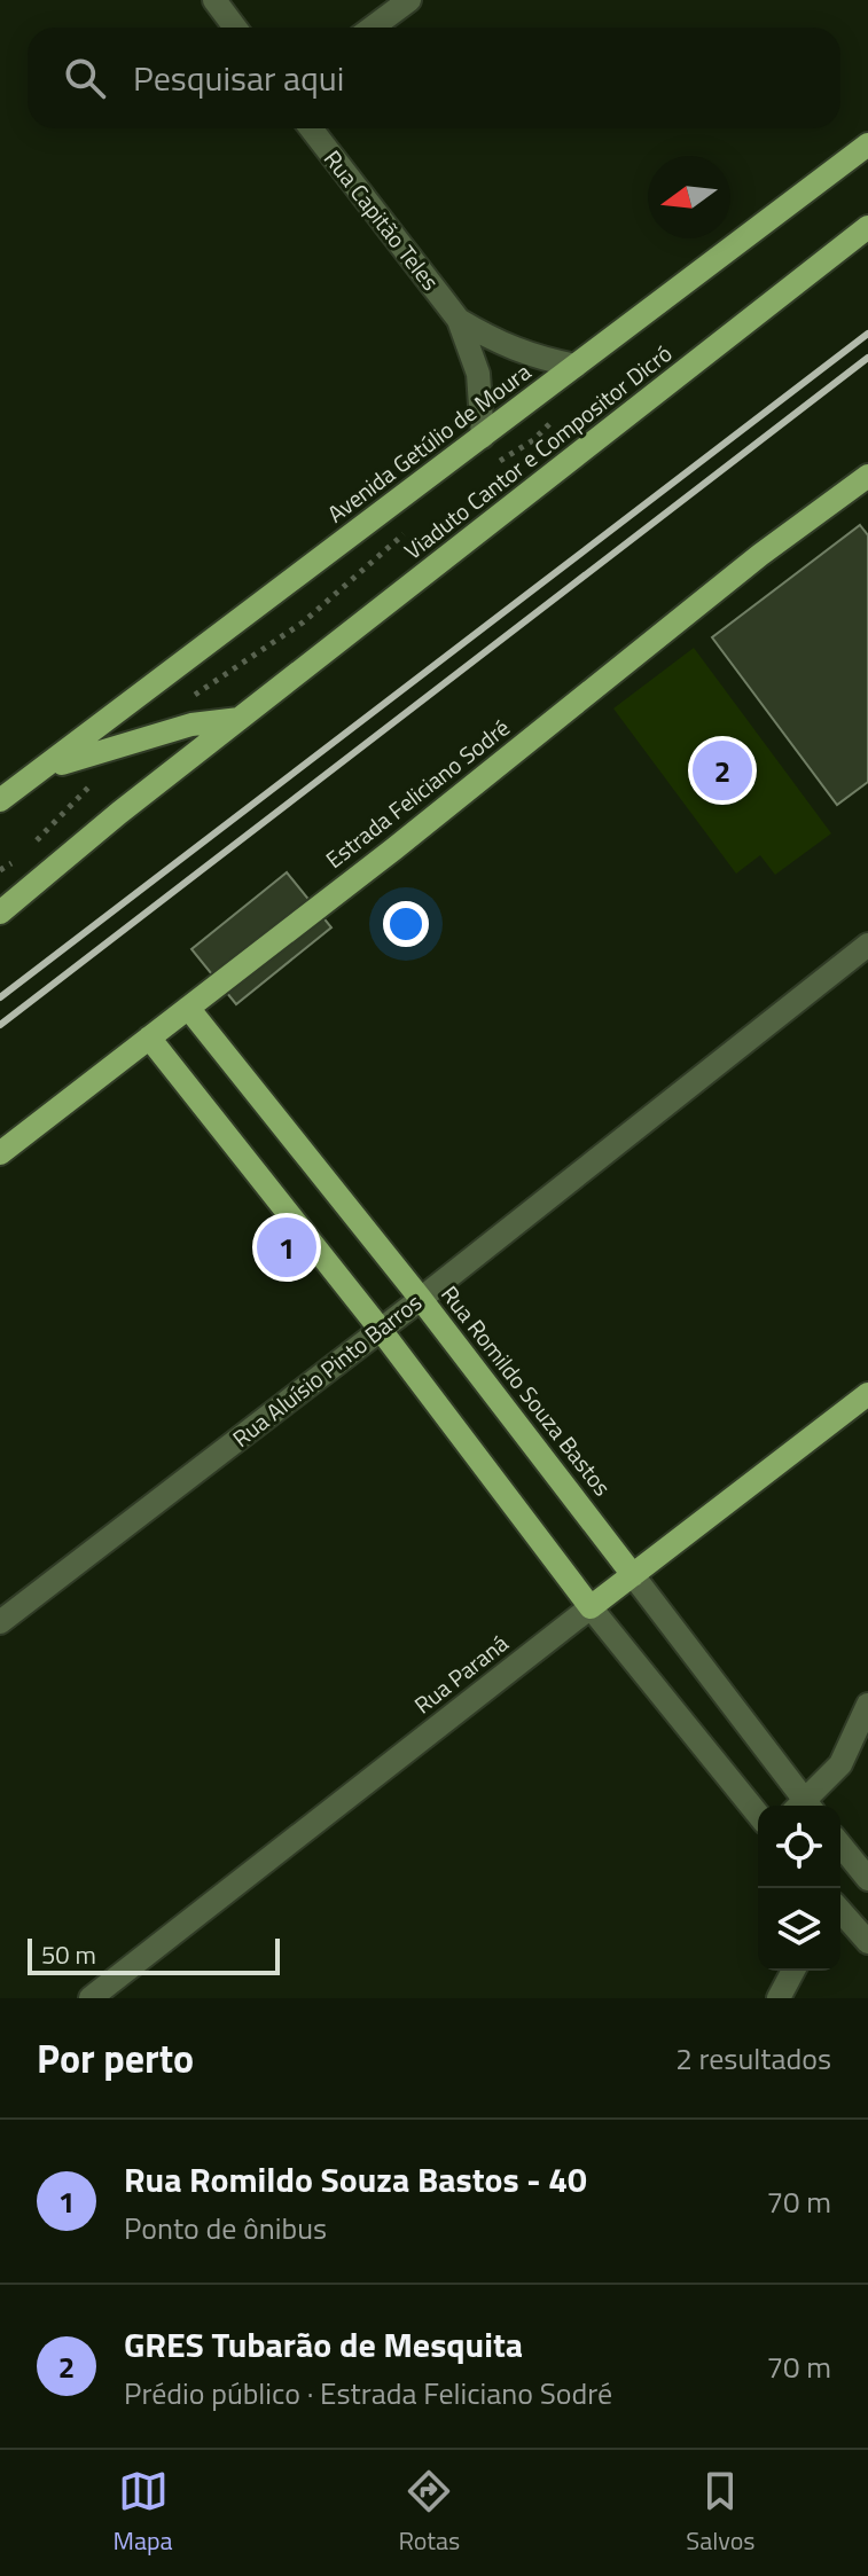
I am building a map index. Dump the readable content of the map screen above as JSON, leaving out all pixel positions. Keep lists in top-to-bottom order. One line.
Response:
{"streets":{"main road":["Avenida Getúlio de Moura","Viaduto Cantor e Compositor Dicró","Estrada Feliciano Sodré","Rua Romildo Souza Bastos","Rua Paraná"],"street":["Rua Capitão Teles","Rua Aluísio Pinto Barros"]},"crossings":[["Rua Capitão Teles","Avenida Getúlio de Moura"],["Avenida Getúlio de Moura","Viaduto Cantor e Compositor Dicró"],["Estrada Feliciano Sodré","Rua Romildo Souza Bastos"],["Rua Aluísio Pinto Barros","Rua Romildo Souza Bastos"],["Rua Romildo Souza Bastos","Rua Paraná"]],"scale_bar":"50 m","north":"left","page":{"search":"Pesquisar aqui","pins":["2","1"],"scale":"50 m","heading":["Por perto","2 resultados"],"list":[{"mark":"1","name":"Rua Romildo Souza Bastos - 40","note":"Ponto de ônibus","value":"70 m"},{"mark":"2","name":"GRES Tubarão de Mesquita","note":"Prédio público · Estrada Feliciano Sodré","value":"70 m"}],"nav":["Mapa","Rotas","Salvos"]}}
